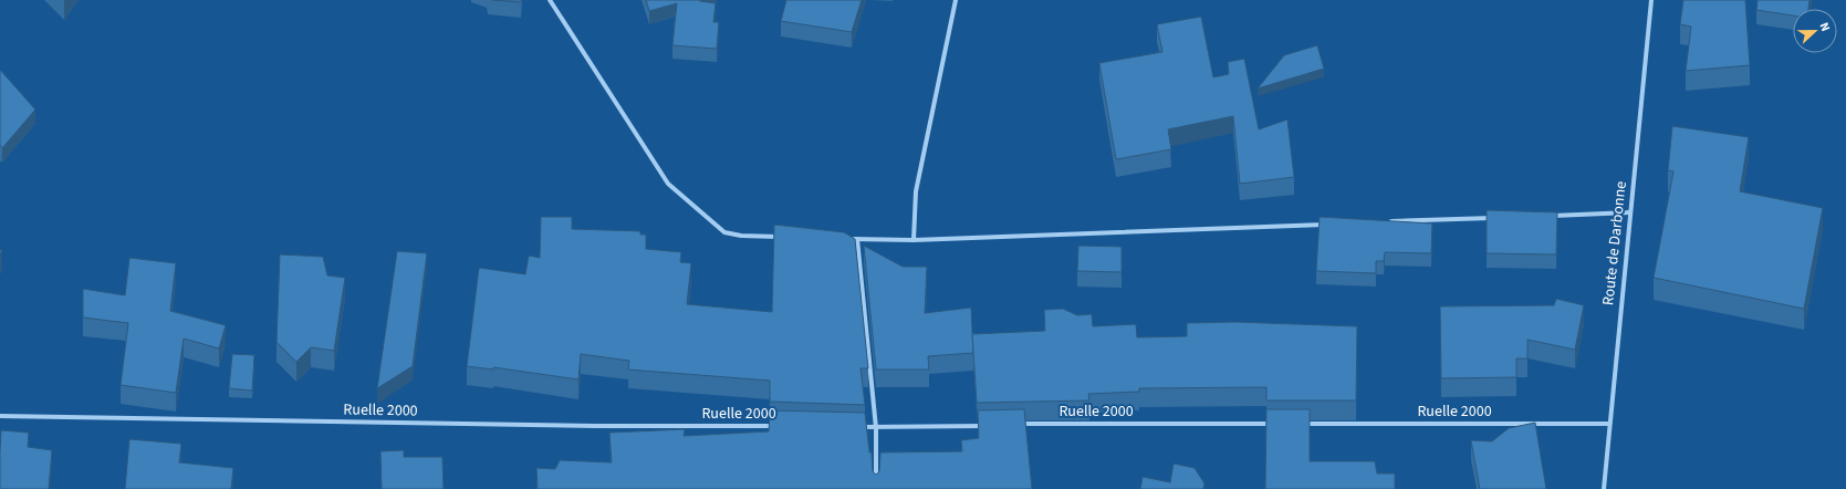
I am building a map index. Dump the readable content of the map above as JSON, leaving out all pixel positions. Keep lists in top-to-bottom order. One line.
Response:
{"streets":{"street":["Route de Darbonne","Ruelle 2000"]},"crossings":[["Route de Darbonne","Ruelle 2000"]],"north":"right"}
